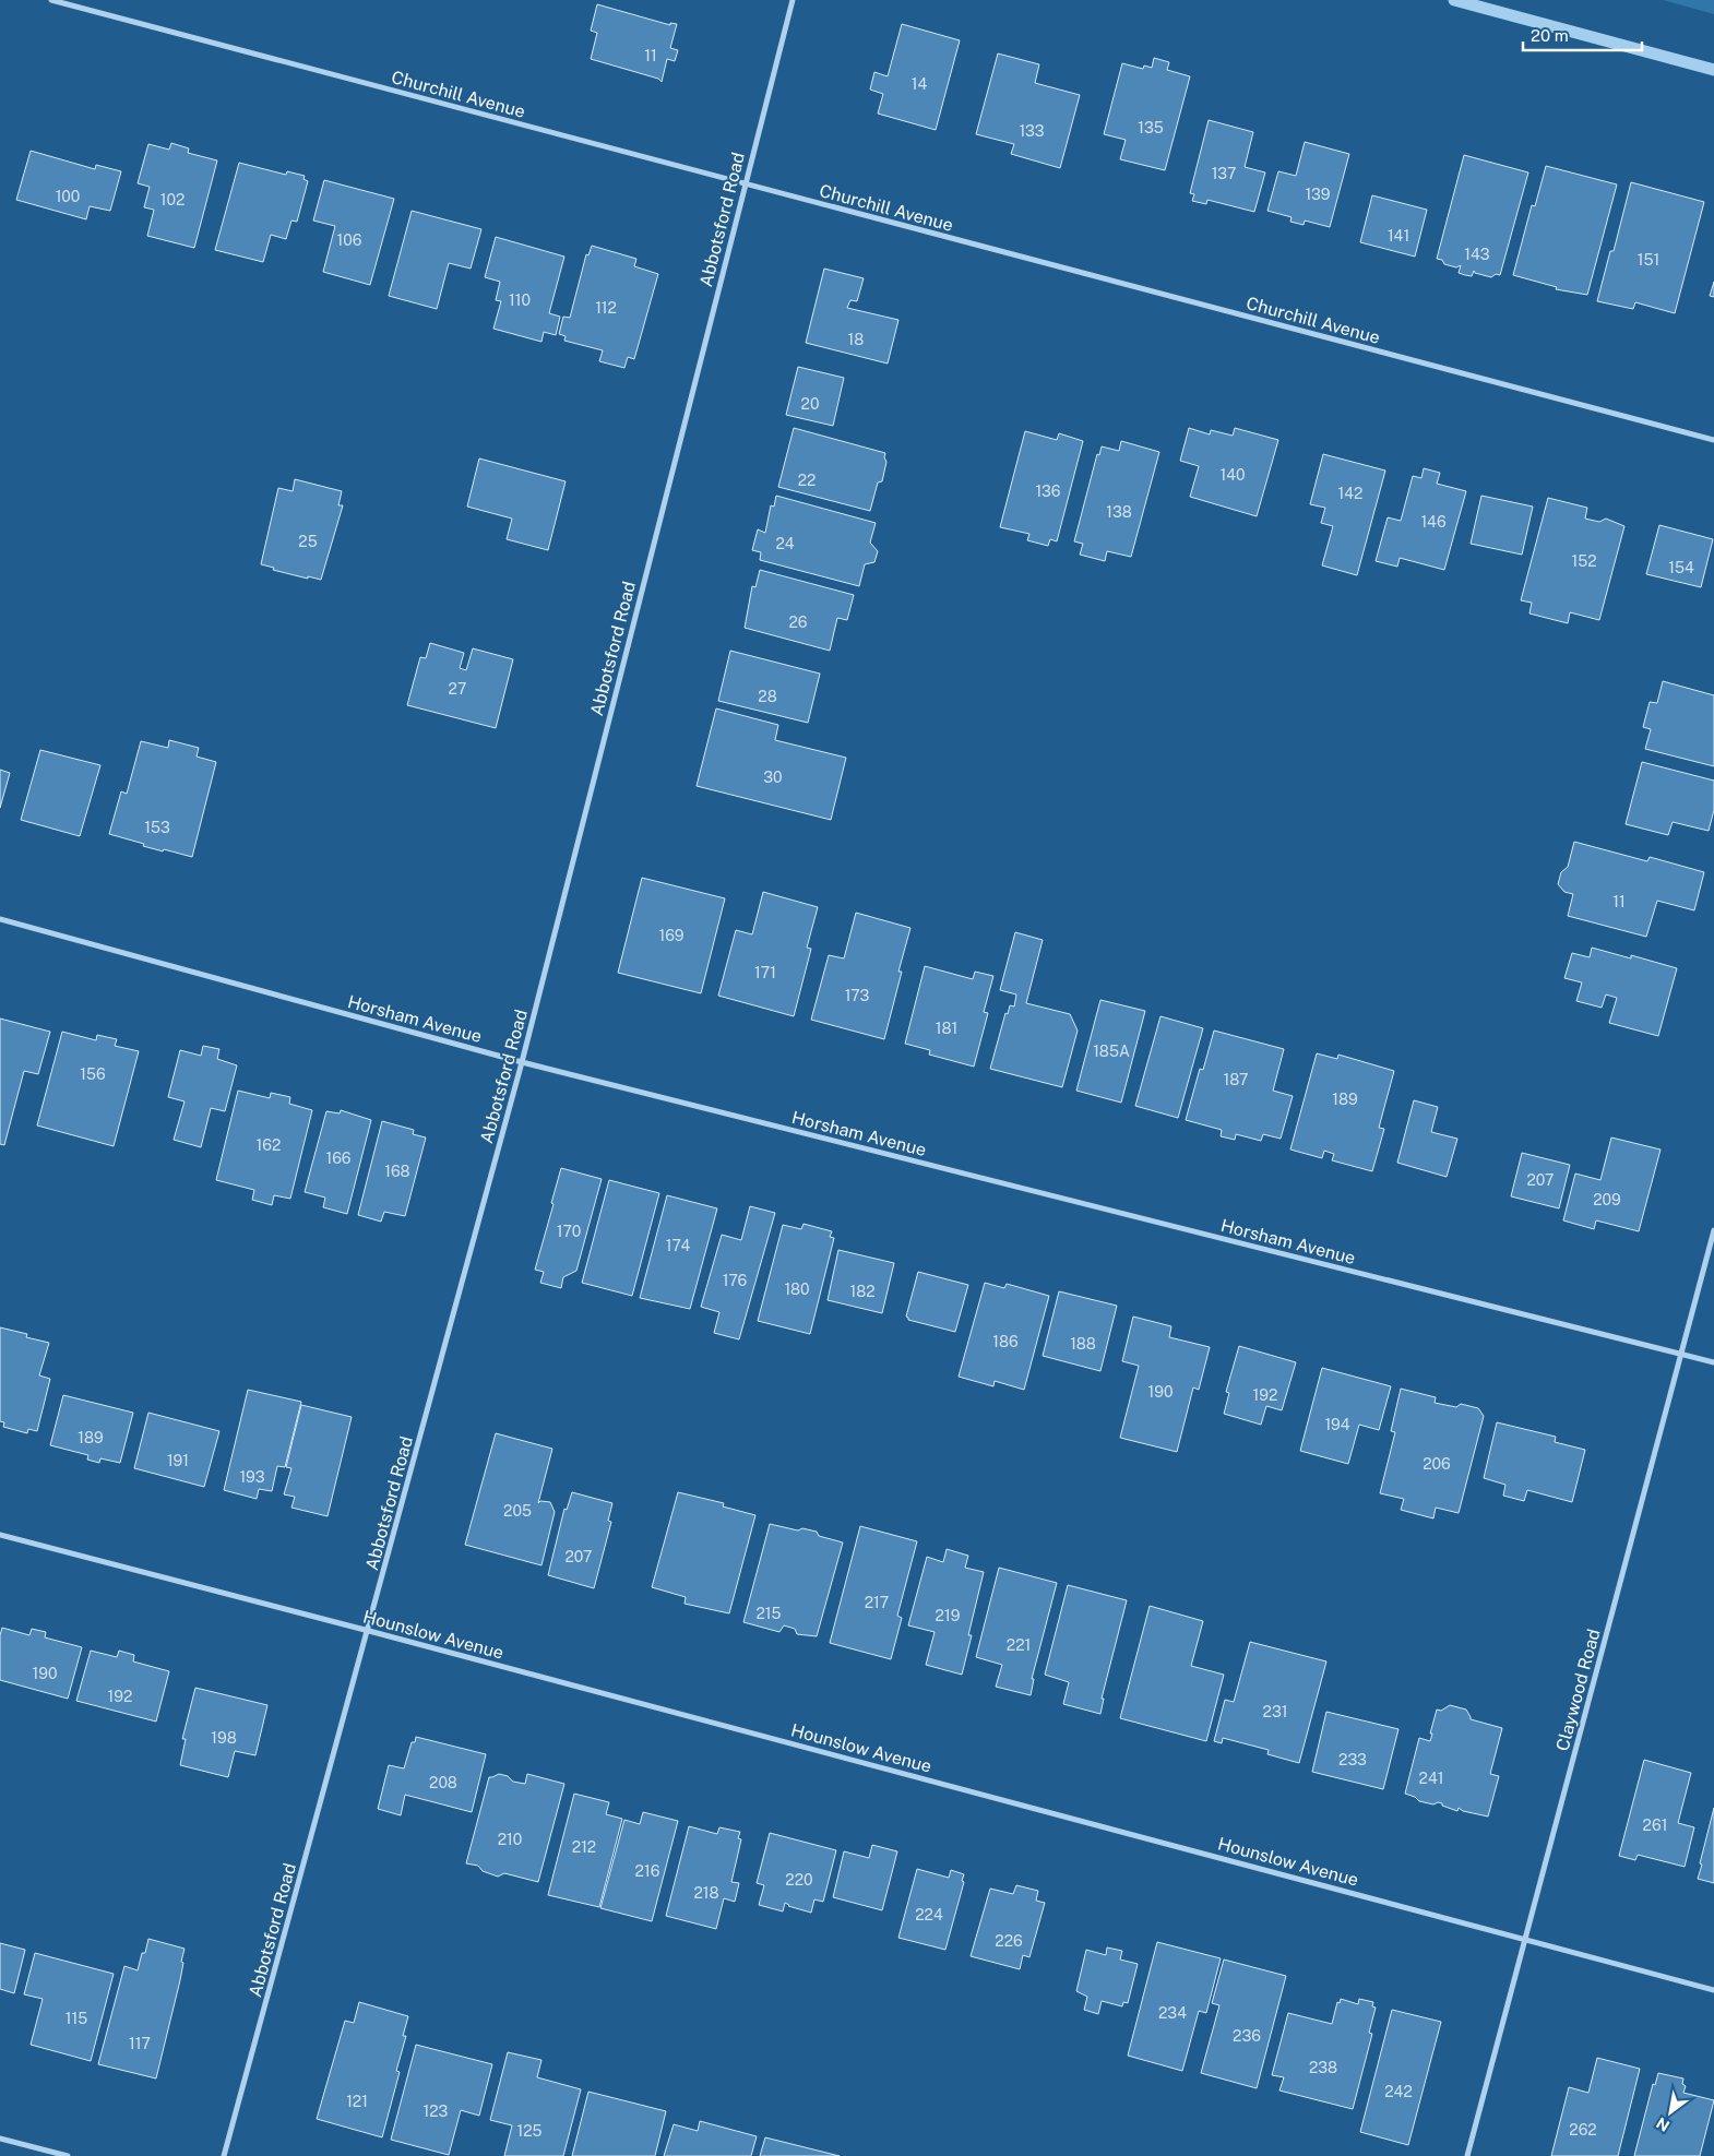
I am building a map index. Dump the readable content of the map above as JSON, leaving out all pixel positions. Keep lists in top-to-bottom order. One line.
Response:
{"streets":{"street":["Churchill Avenue","Abbotsford Road","Horsham Avenue","Hounslow Avenue","Claywood Road"]},"crossings":[["Churchill Avenue","Abbotsford Road"],["Abbotsford Road","Horsham Avenue"],["Abbotsford Road","Hounslow Avenue"],["Horsham Avenue","Claywood Road"],["Hounslow Avenue","Claywood Road"]],"house_numbers":["11","14","135","133","137","139","100","102","141","106","143","151","110","112","18","20","140","22","136","142","138","146","25","24","152","154","26","27","28","30","153","11","169","171","173","181","185A","156","187","189","162","166","168","207","209","170","174","176","180","182","186","188","190","192","194","189","191","206","193","205","207","217","215","219","221","190","192","231","198","233","241","208","261","210","212","216","220","218","224","226","234","115","236","117","238","242","121","123","262","125"],"scale_bar":"20 m","north":"bottom left"}
